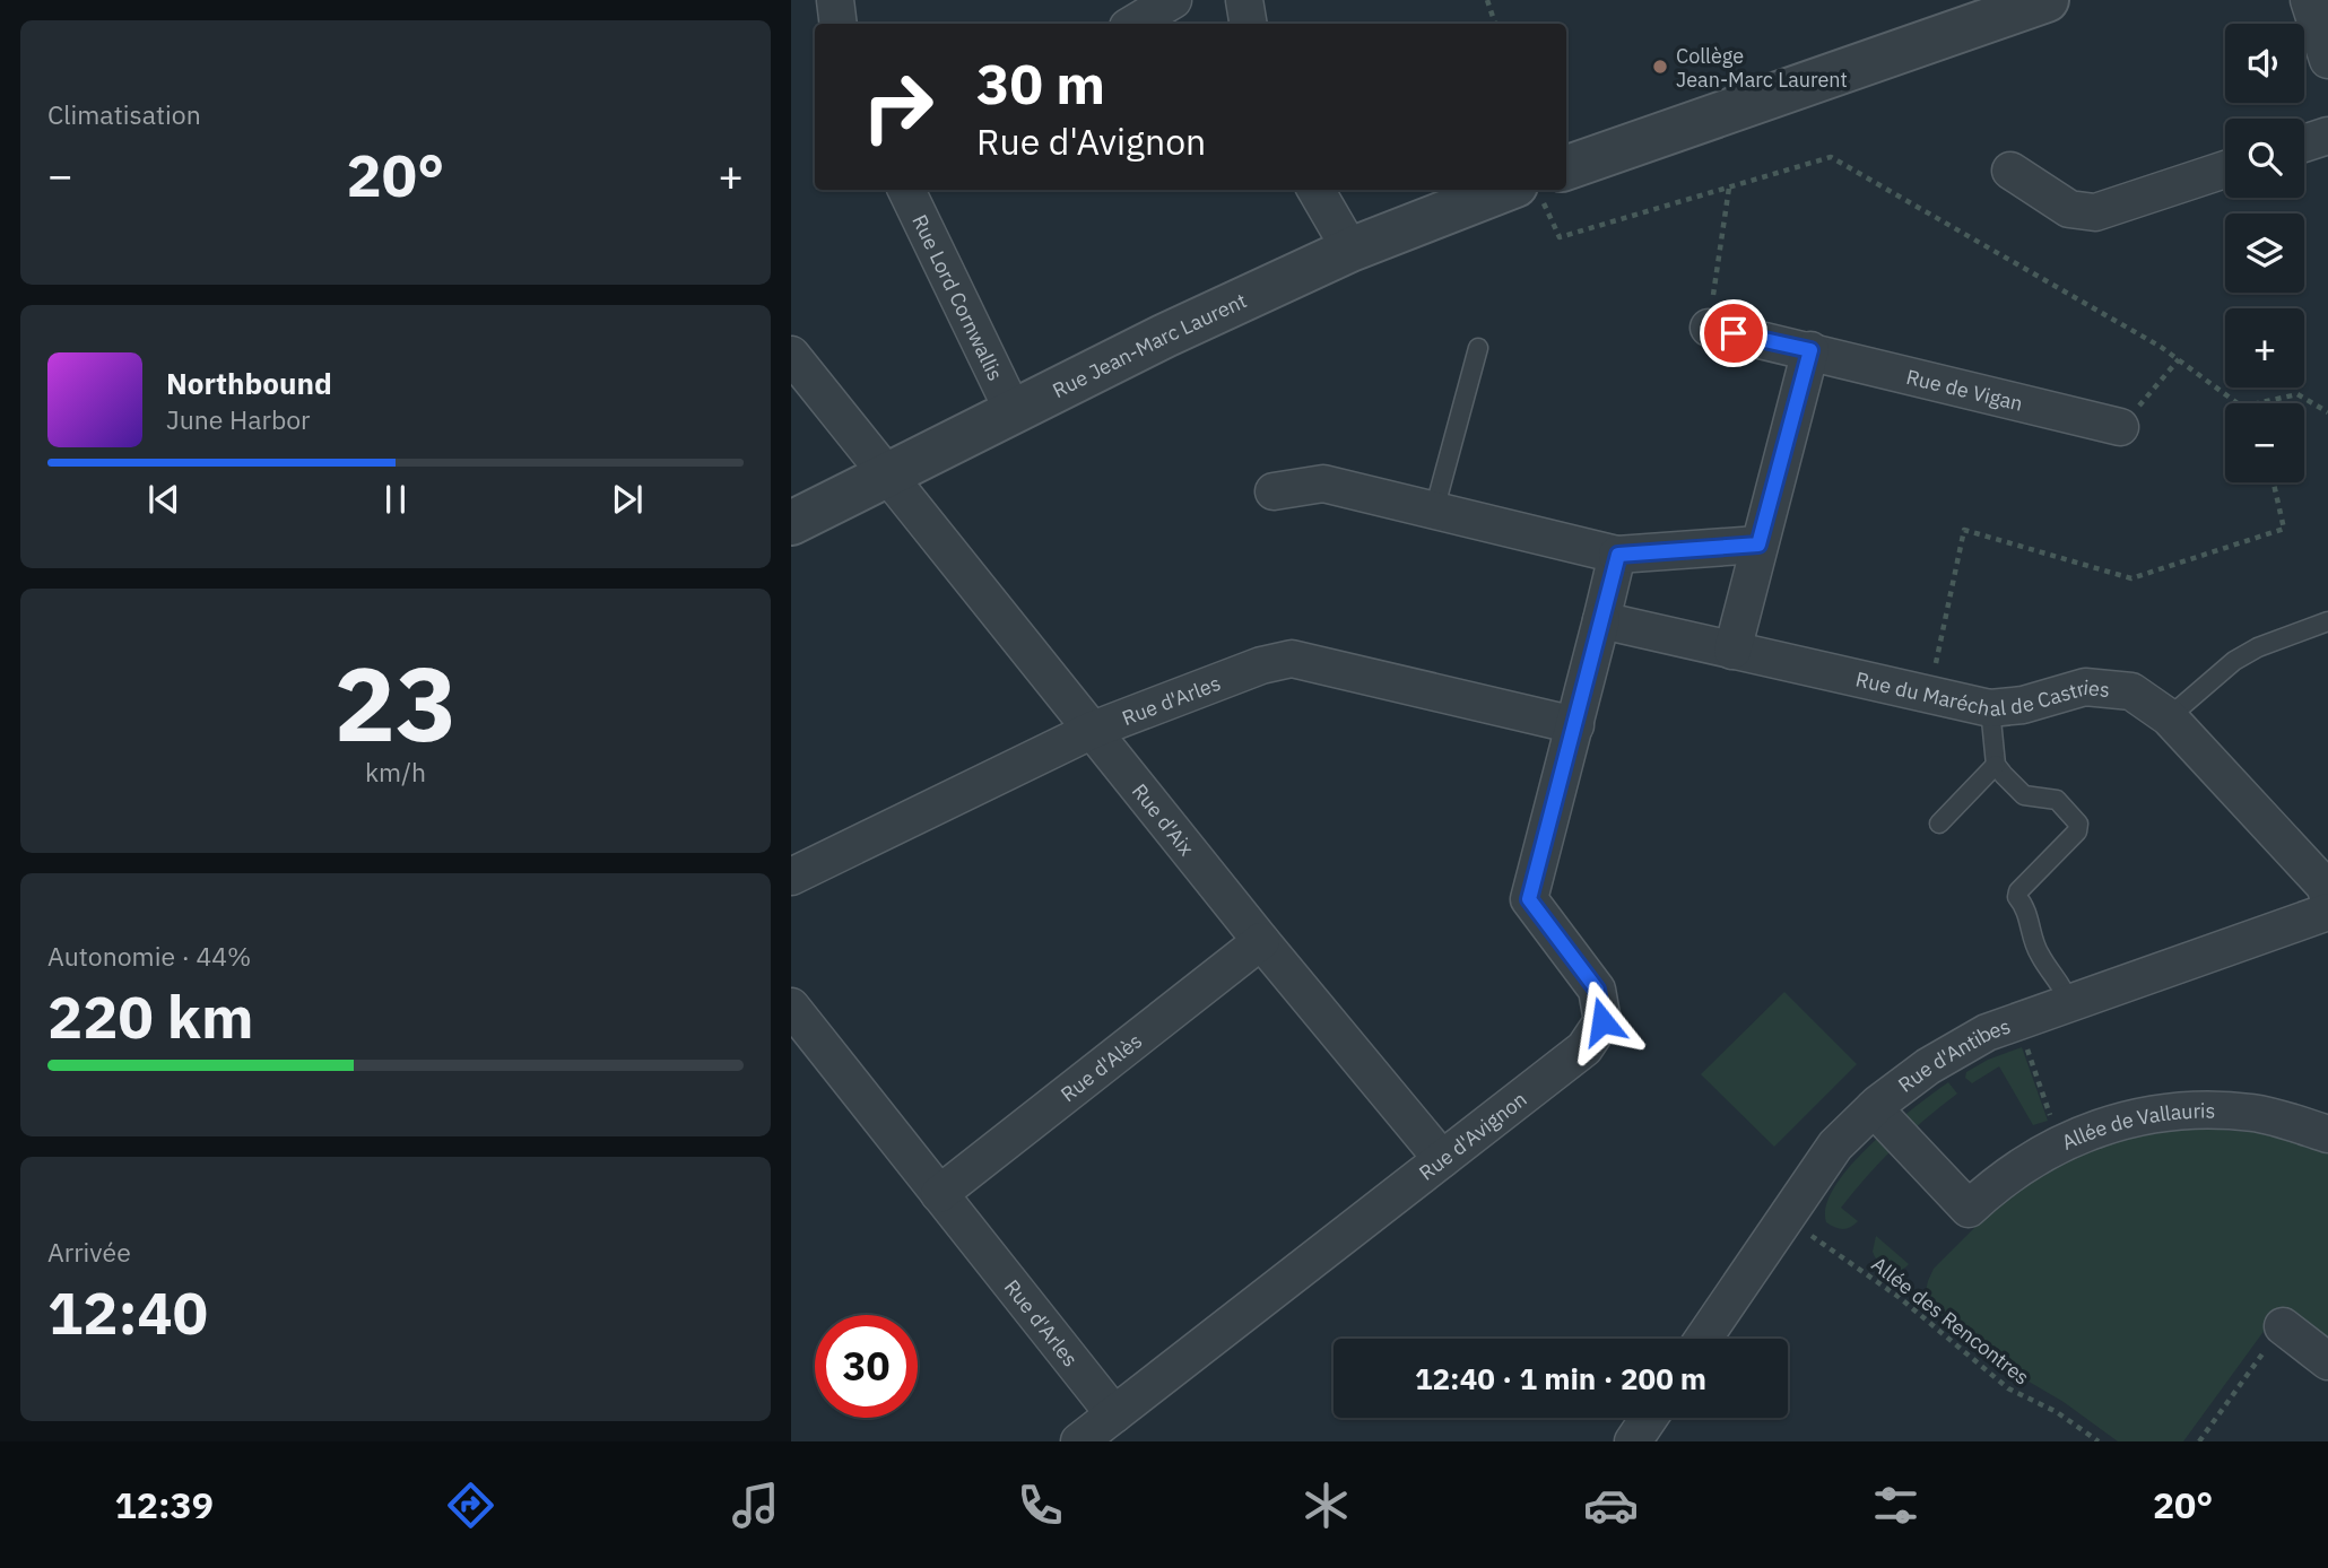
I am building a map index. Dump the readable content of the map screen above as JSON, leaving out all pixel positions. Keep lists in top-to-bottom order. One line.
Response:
{"streets":{"street":["Rue Lord Cornwallis","Rue Jean-Marc Laurent","Rue de Vigan","Rue du Maréchal de Castries","Rue d'Arles","Rue d'Aix","Rue d'Antibes","Rue d'Alès","Allée de Vallauris","Rue d'Avignon"],"path":["Allée des Rencontres"]},"crossings":[["Rue Lord Cornwallis","Rue Jean-Marc Laurent"],["Rue Jean-Marc Laurent","Rue d'Aix"],["Rue d'Arles","Rue d'Aix"],["Rue d'Arles","Rue d'Alès"],["Rue d'Arles","Rue d'Avignon"],["Rue d'Aix","Rue d'Alès"],["Rue d'Aix","Rue d'Avignon"],["Rue d'Antibes","Allée de Vallauris"],["Rue d'Antibes","Allée des Rencontres"]],"places":["Collège Jean-Marc Laurent"],"page":{"tile":["Climatisation",["23","km/h"],["Autonomie · 44%","220 km"],["Arrivée","12:40"]],"map_buttons":["+","−"],"turn":["30 m","Rue d'Avignon"],"heat":["−","20°","+"],"song":["Northbound","June Harbor"],"limit":"30","trip":"12:40 · 1 min · 200 m","tabs":["12:39","20°"]}}
